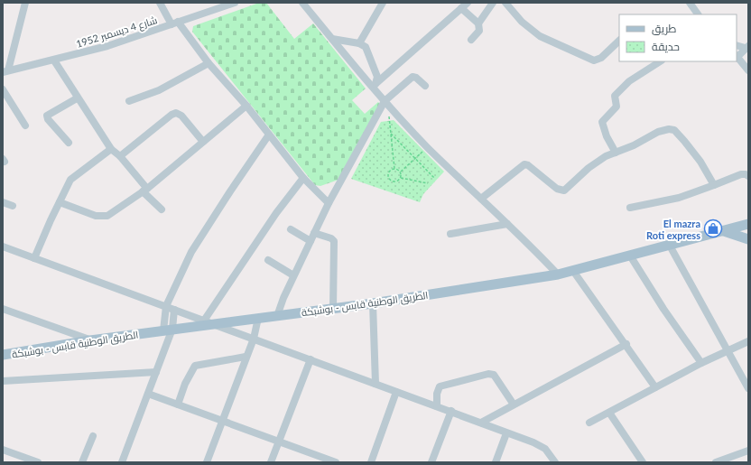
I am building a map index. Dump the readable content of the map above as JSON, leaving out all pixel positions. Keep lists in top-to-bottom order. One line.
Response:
{"streets":{"main road":["الطريق الوطنية قابس - بوشبكة"],"street":["شارع 4 ديسمبر 1952"]},"places":{"shop":["El mazra Roti express"]},"legend":["طريق","حديقة"]}
